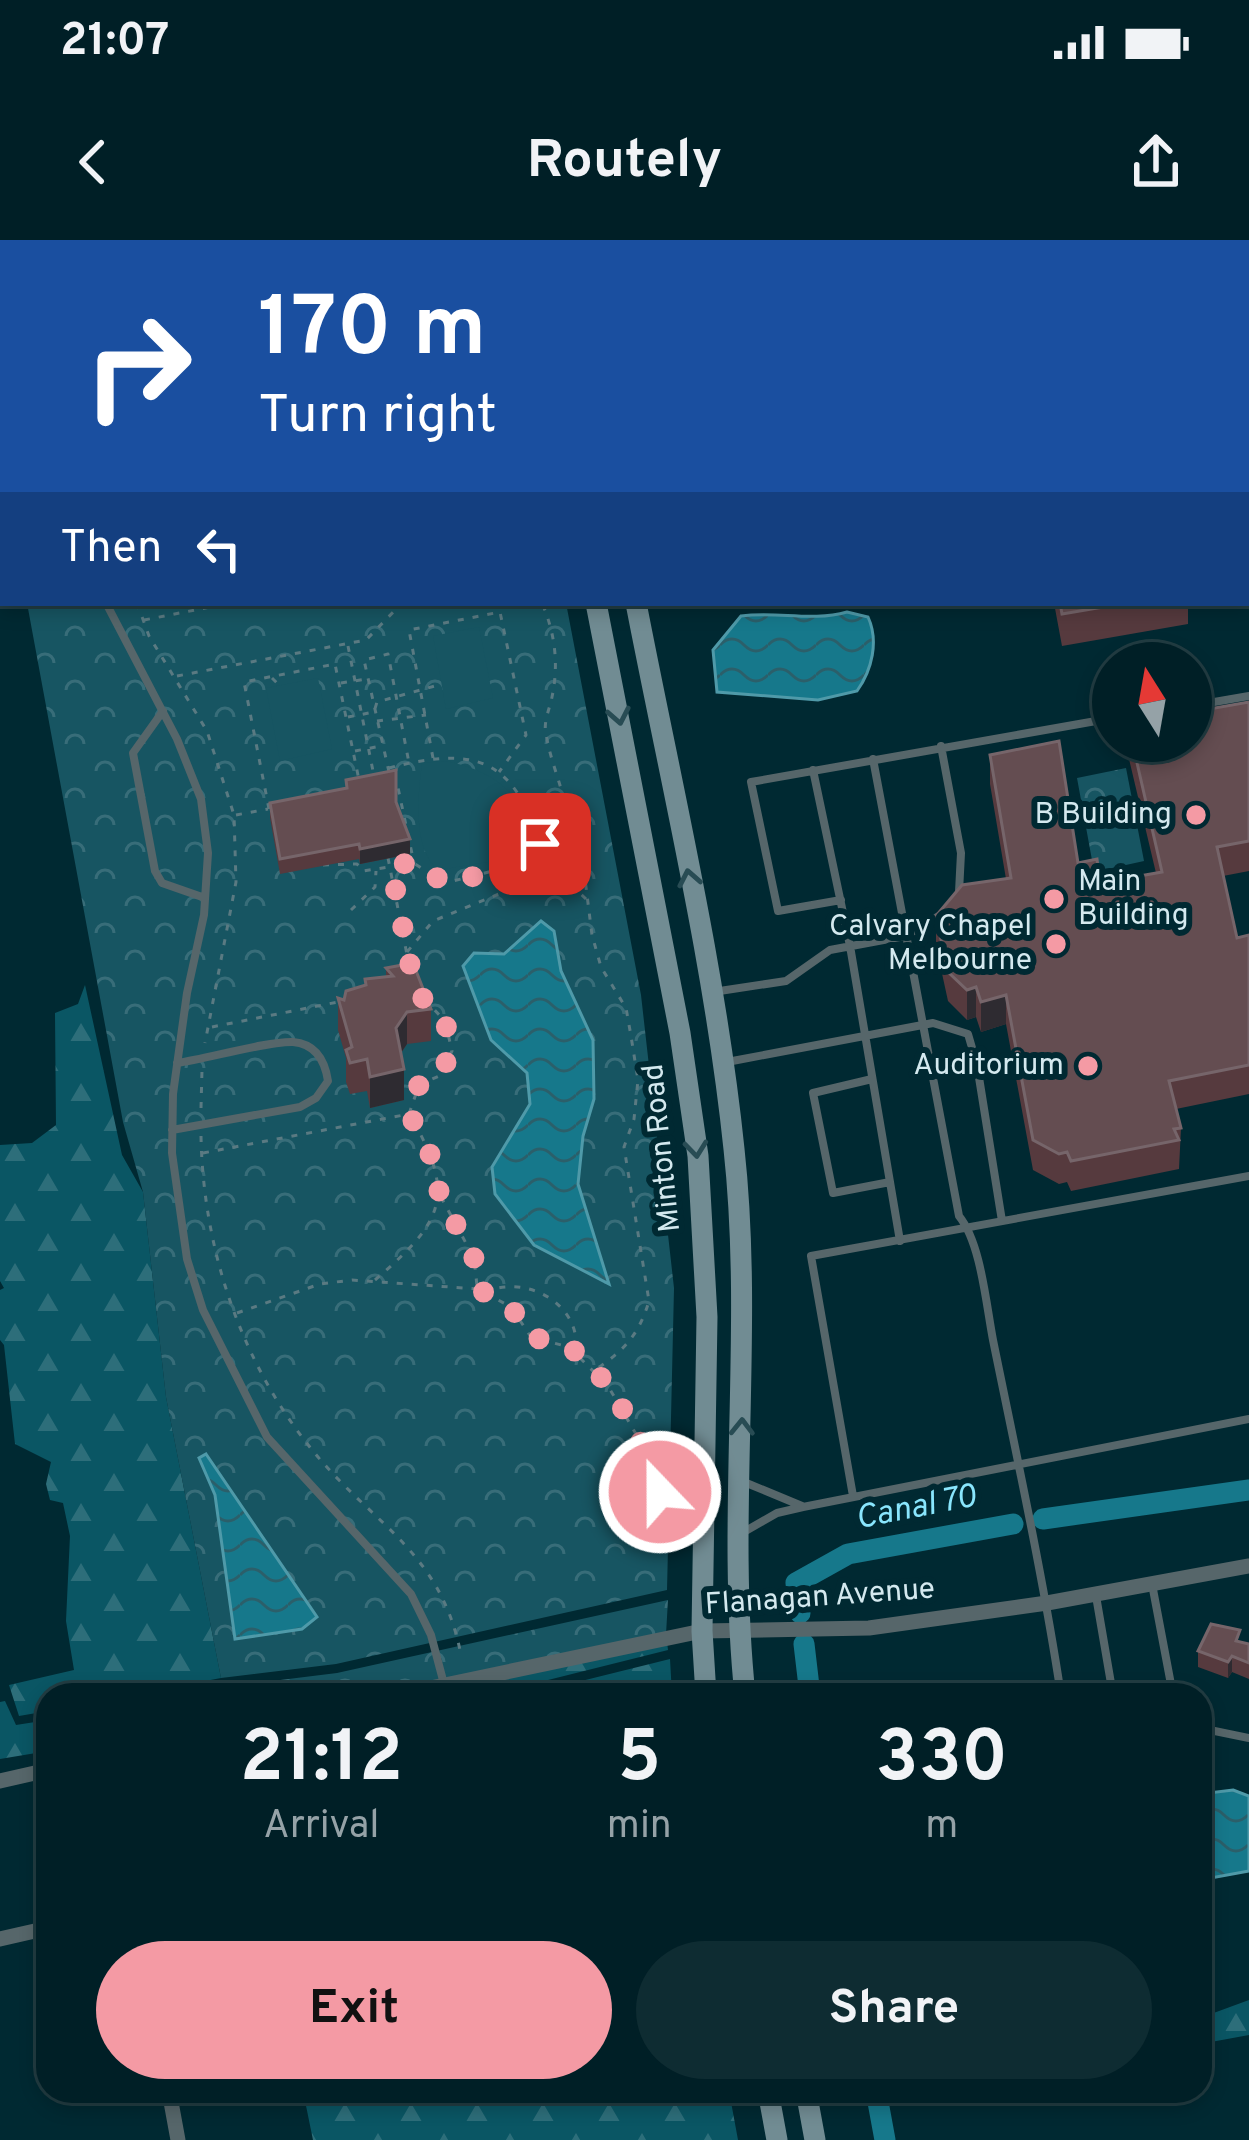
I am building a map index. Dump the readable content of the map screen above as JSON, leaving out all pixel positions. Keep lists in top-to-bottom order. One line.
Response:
{"streets":{"main road":["Minton Road"],"street":["Flanagan Avenue"]},"crossings":[["Minton Road","Flanagan Avenue"]],"water":["Canal 70"],"places":["B Building","Main Building","Calvary Chapel Melbourne","Auditorium"],"north":"top","page":{"status":"21:07","header":"Routely","turn":["170 m","Turn right"],"then":"Then","eta":["21:12","Arrival","5","min","330","m"],"buttons":["Exit","Share"]}}
